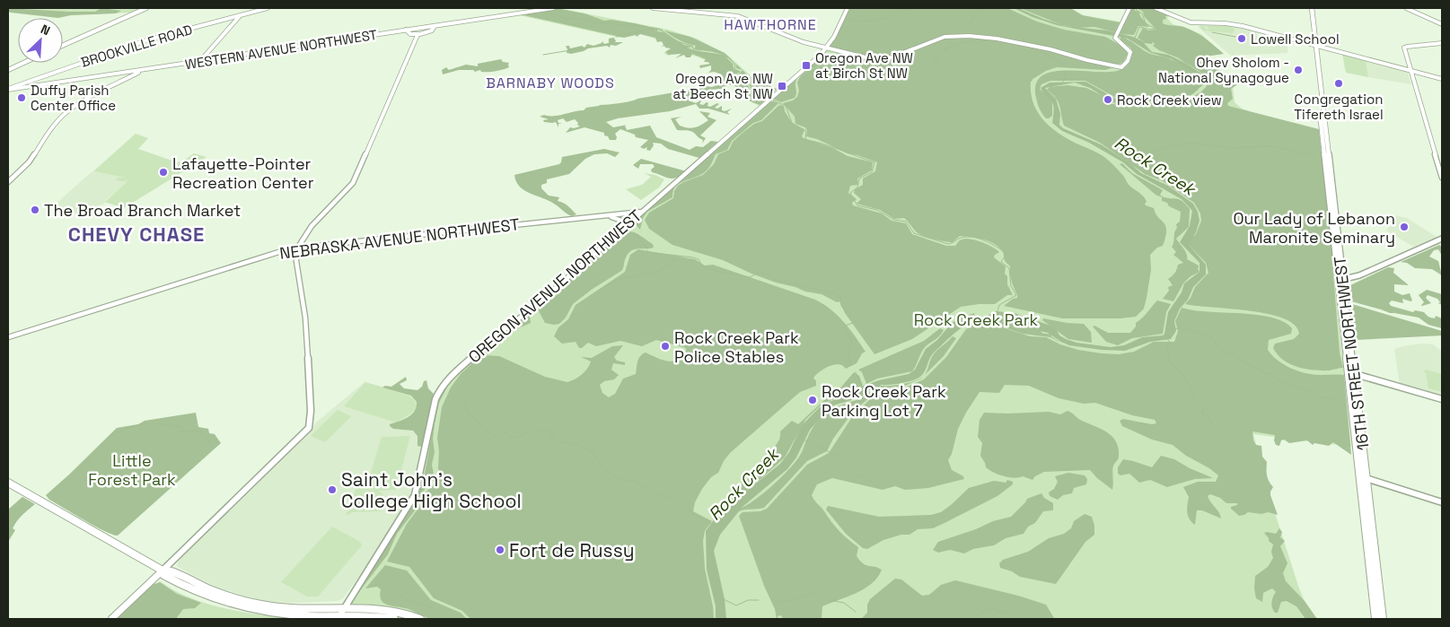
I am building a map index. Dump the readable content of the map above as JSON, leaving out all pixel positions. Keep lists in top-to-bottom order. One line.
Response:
{"streets":{"main road":["BROOKVILLE ROAD","16TH STREET NORTHWEST"],"street":["WESTERN AVENUE NORTHWEST","NEBRASKA AVENUE NORTHWEST","OREGON AVENUE NORTHWEST"]},"crossings":[["BROOKVILLE ROAD","WESTERN AVENUE NORTHWEST"],["NEBRASKA AVENUE NORTHWEST","OREGON AVENUE NORTHWEST"]],"districts":["HAWTHORNE","BARNABY WOODS","CHEVY CHASE"],"water":["Rock Creek"],"parks":["Rock Creek Park","Little Forest Park"],"places":{"other":["Lowell School","Ohev Sholom - National Synagogue","Congregation Tifereth Israel","Duffy Parish Center Office","Rock Creek view","Lafayette-Pointer Recreation Center","The Broad Branch Market","Our Lady of Lebanon Maronite Seminary","Rock Creek Park Police Stables","Rock Creek Park Parking Lot 7","Saint John's College High School","Fort de Russy"],"transit":["Oregon Ave NW at Birch St NW","Oregon Ave NW at Beech St NW"]},"north":"top right"}
